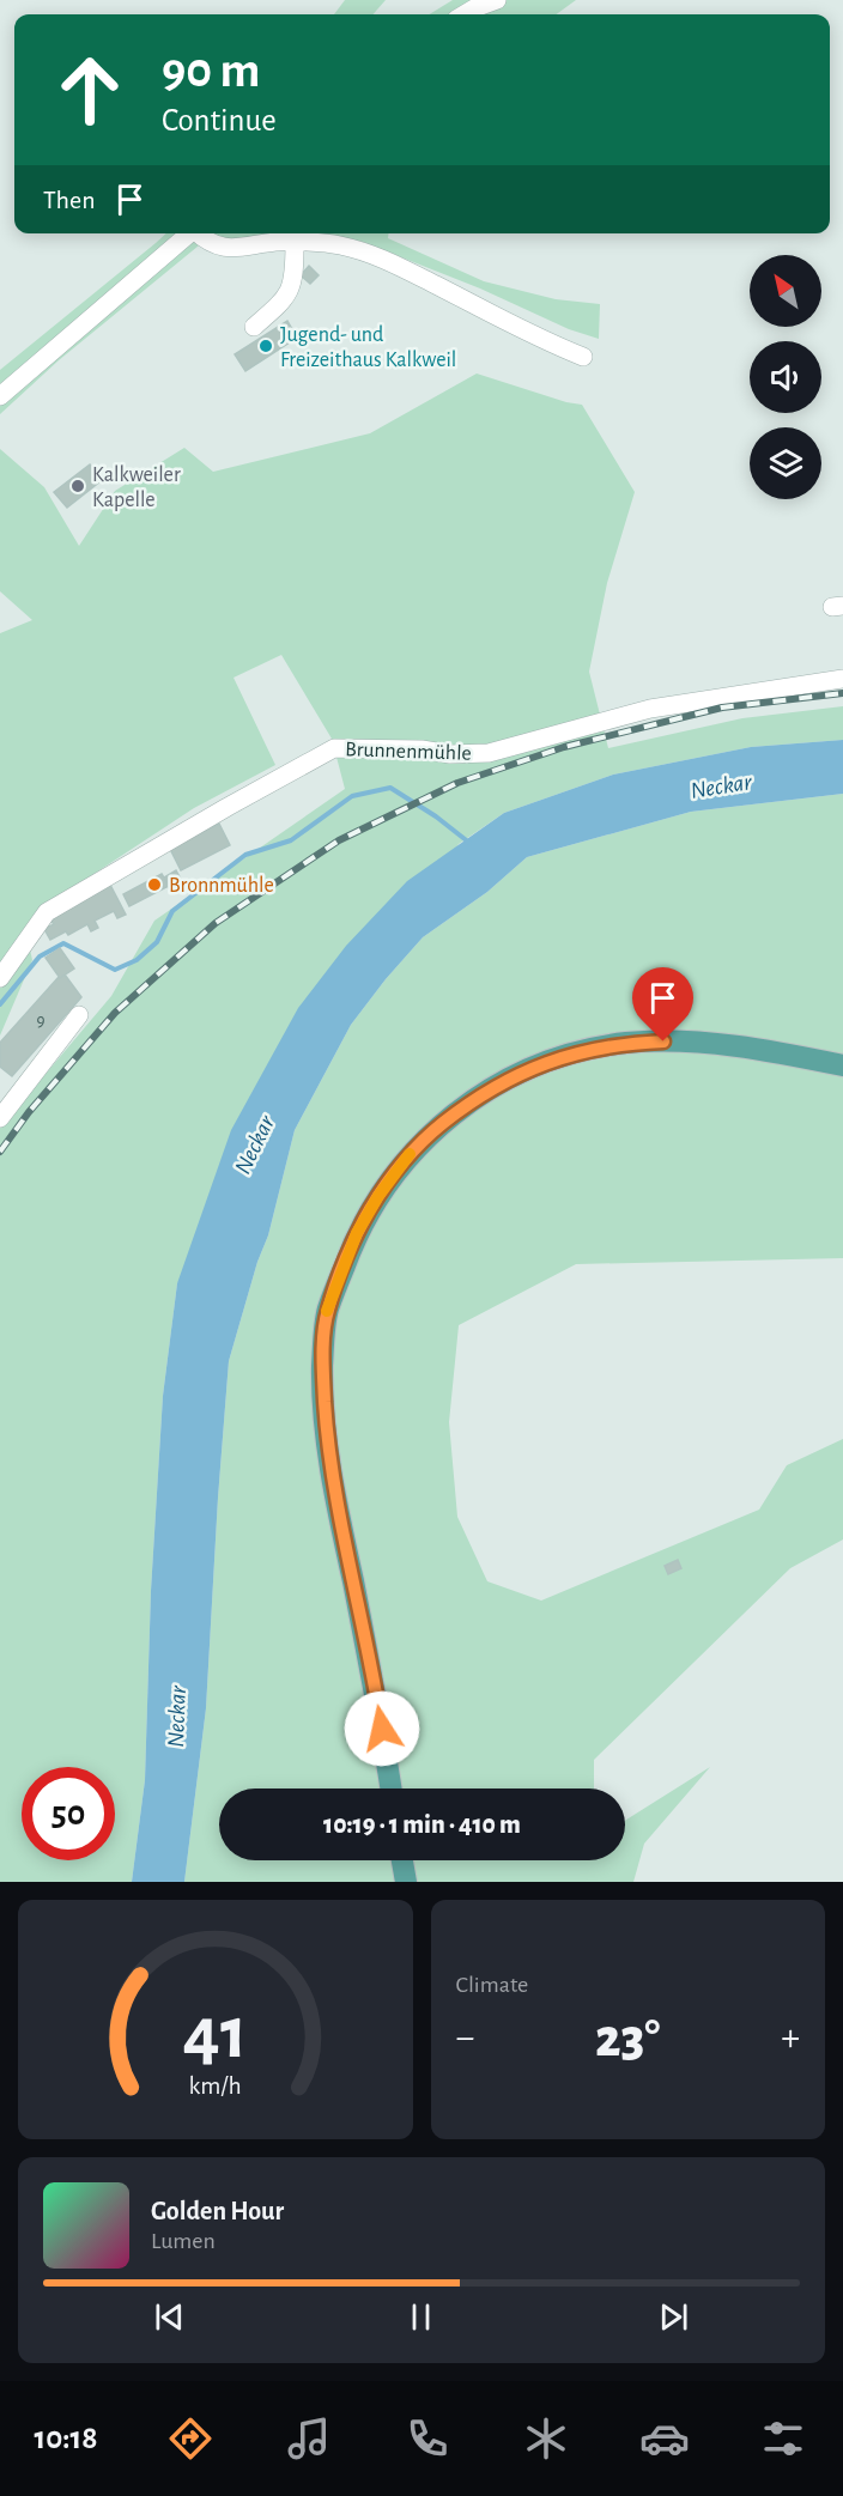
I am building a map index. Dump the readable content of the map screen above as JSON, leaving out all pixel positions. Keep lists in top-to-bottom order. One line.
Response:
{"streets":{"street":["Brunnenmühle"]},"water":["Neckar"],"places":["Jugend- und Freizeithaus Kalkweil","Kalkweiler Kapelle","Bronnmühle"],"house_numbers":["9"],"north":"top left","page":{"turn":["90 m","Continue"],"then":"Then","limit":"50","trip":"10:19 · 1 min · 410 m","tile":"Climate","heat":["−","23°","+"],"song":["Golden Hour","Lumen"],"tabs":"10:18","gauge":["41","km/h"]}}
